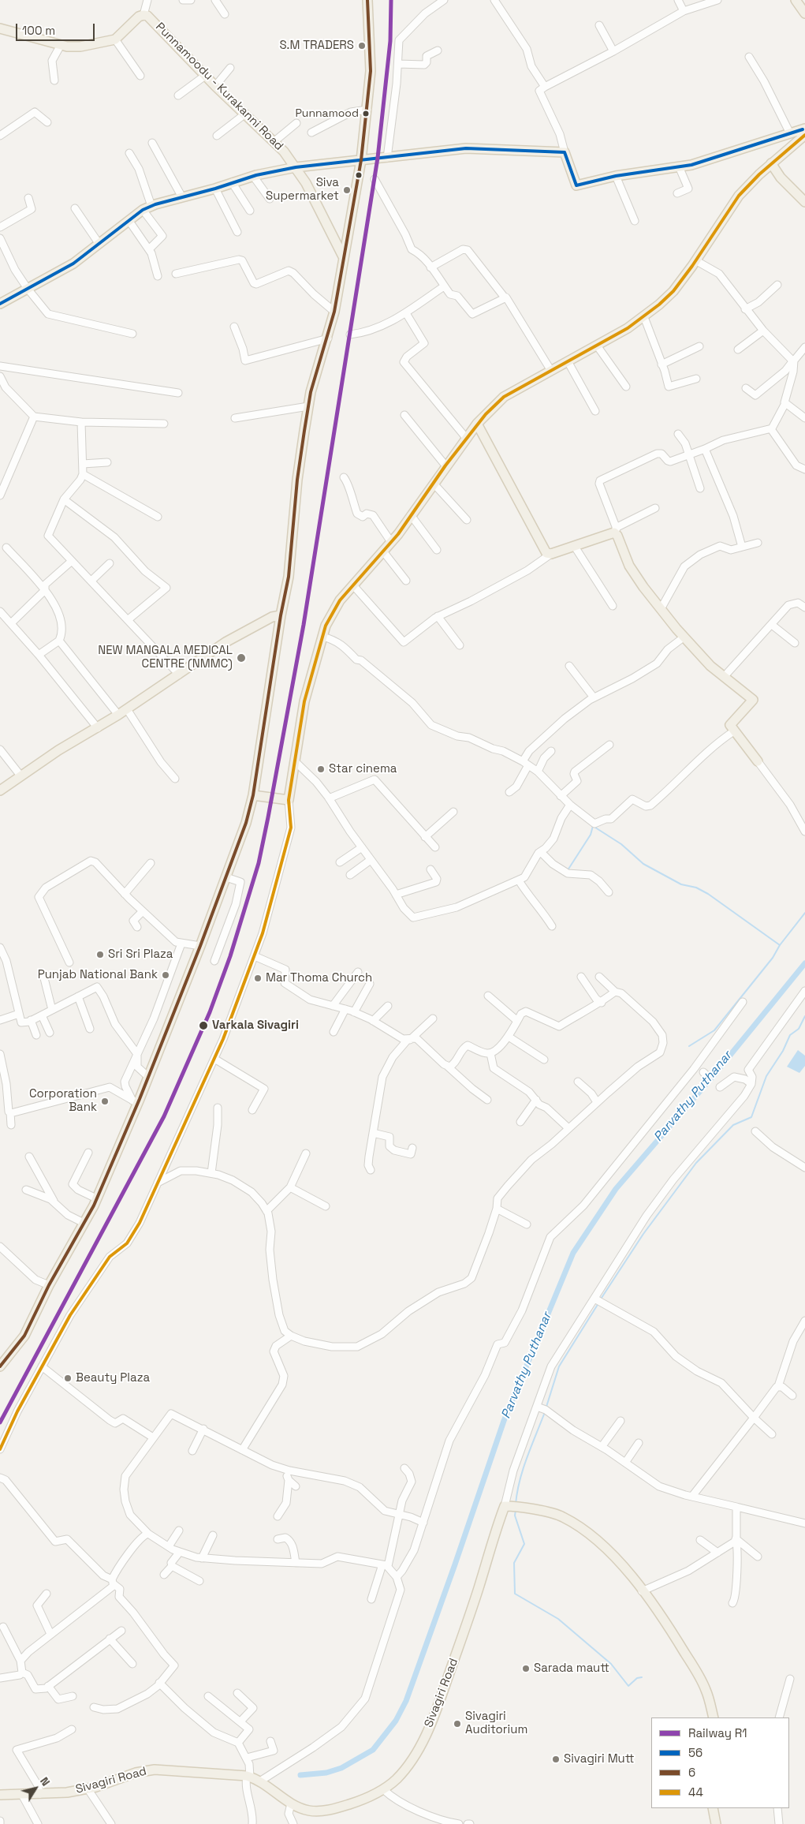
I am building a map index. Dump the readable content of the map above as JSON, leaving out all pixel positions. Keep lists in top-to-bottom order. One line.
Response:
{"streets":{"main road":["Punnamoodu - Kurakanni Road","Sivagiri Road"]},"water":["Parvathy Puthanar"],"places":["S.M TRADERS","Punnamood","Siva Supermarket","NEW MANGALA MEDICAL CENTRE (NMMC)","Star cinema","Sri Sri Plaza","Punjab National Bank","Mar Thoma Church","Varkala Sivagiri","Corporation Bank","Beauty Plaza","Sarada mautt","Sivagiri Auditorium","Sivagiri Mutt"],"lines":["rail line R1","transit line 6","transit line 56","transit line 44"],"legend":["Railway R1","56","6","44"],"scale_bar":"100 m","north":"top right"}
